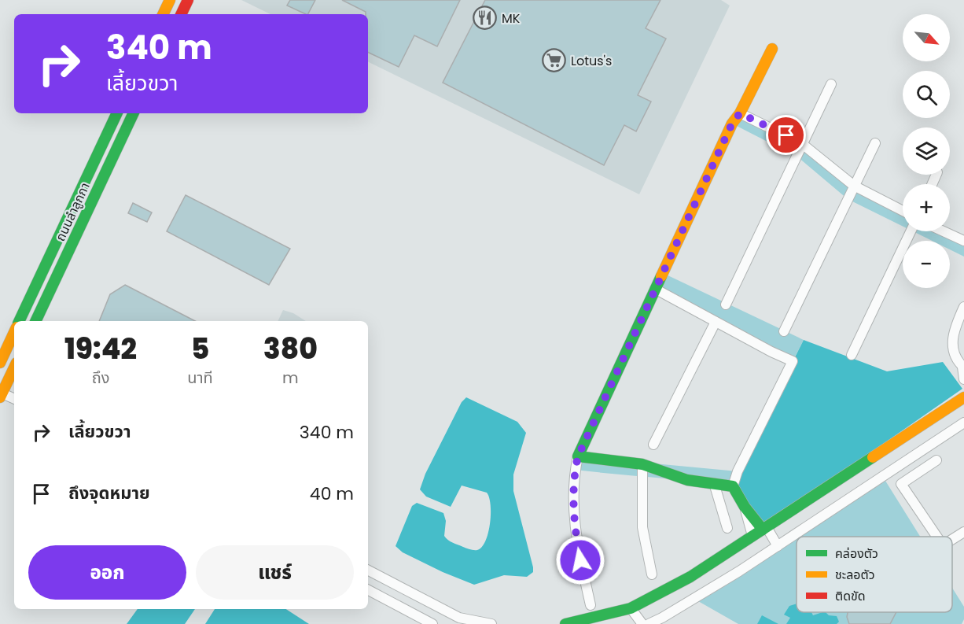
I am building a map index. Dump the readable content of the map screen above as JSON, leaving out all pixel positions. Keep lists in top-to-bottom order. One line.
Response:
{"streets":{"street":["ถนนลำลูกกา"]},"places":{"restaurant":["MK"],"supermarket":["Lotus's"]},"legend":["คล่องตัว","ชะลอตัว","ติดขัด"],"north":"bottom right","page":{"map_buttons":["+","−"],"turn":["340 m","เลี้ยวขวา"],"eta":["19:42","ถึง","5","นาที","380","m"],"list":[{"name":"เลี้ยวขวา","value":"340 m"},{"name":"ถึงจุดหมาย","value":"40 m"}],"buttons":["ออก","แชร์"]}}
